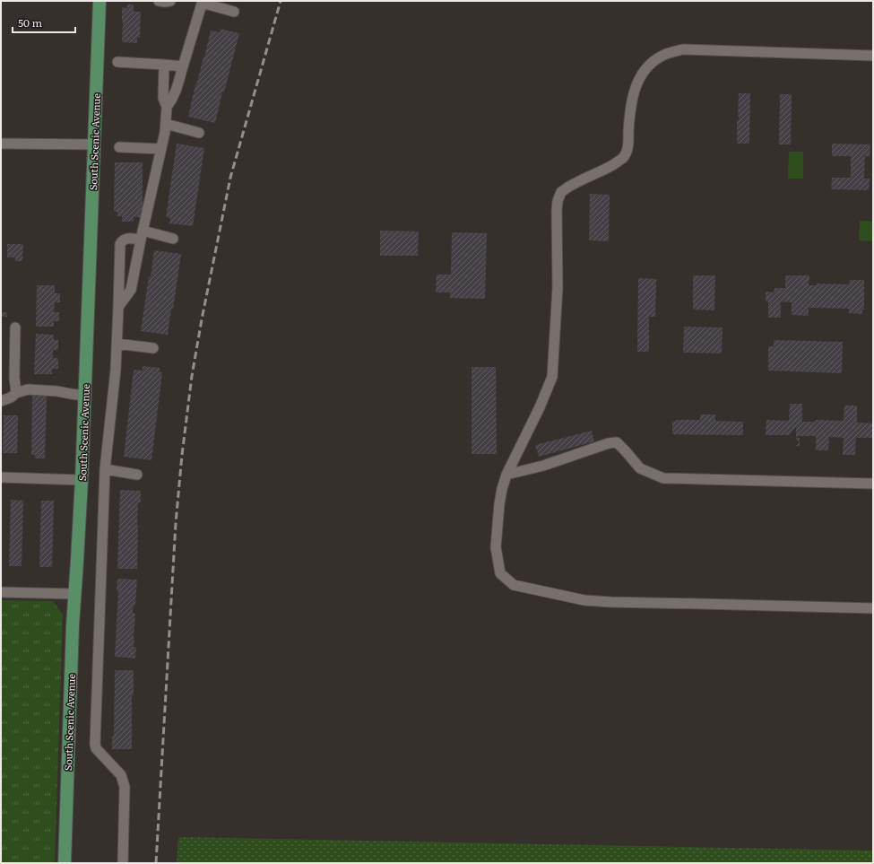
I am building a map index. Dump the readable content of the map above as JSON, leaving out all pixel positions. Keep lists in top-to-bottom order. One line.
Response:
{"streets":{"main road":["South Scenic Avenue"]},"scale_bar":"50 m"}
